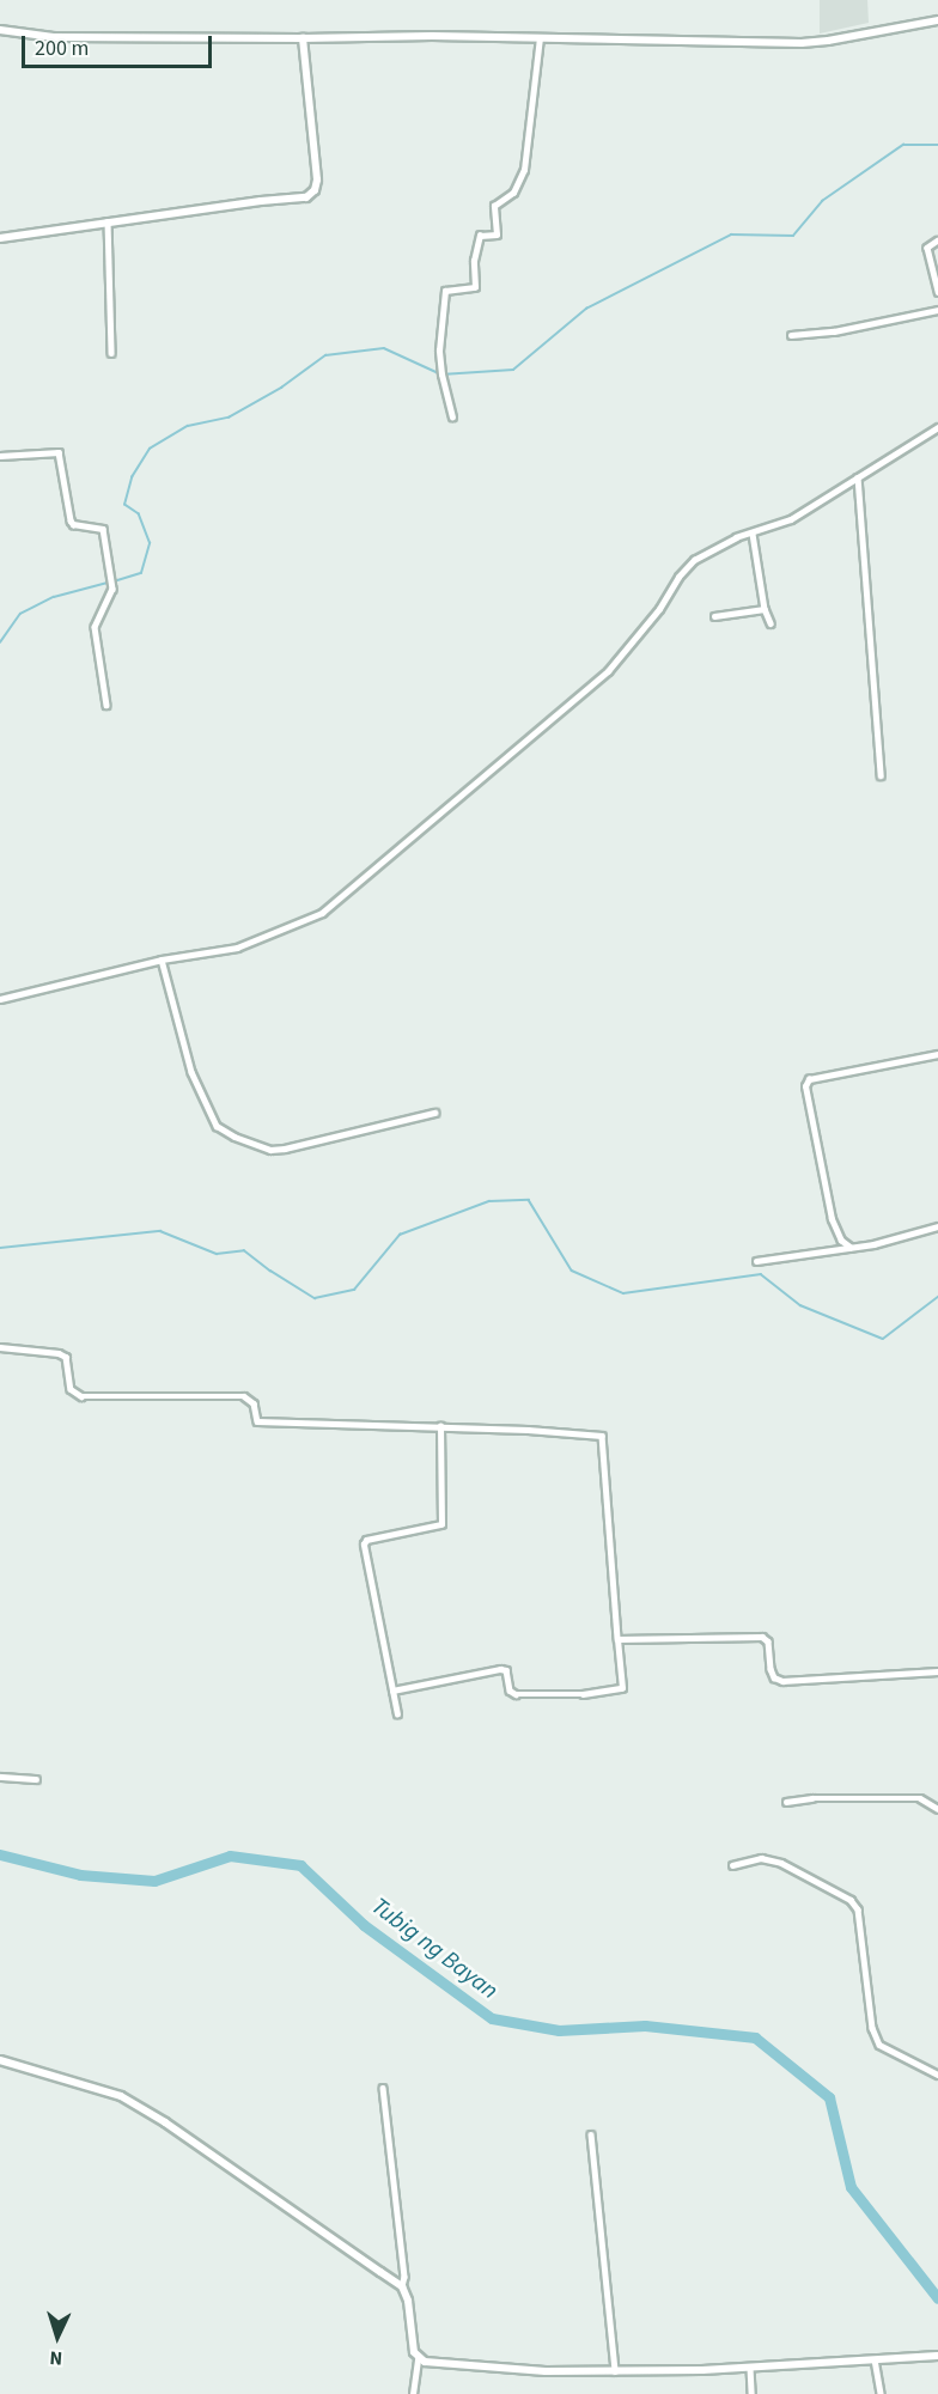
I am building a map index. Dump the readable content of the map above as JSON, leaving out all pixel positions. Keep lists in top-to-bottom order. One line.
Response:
{"water":["Tubig ng Bayan"],"scale_bar":"200 m","north":"bottom"}
